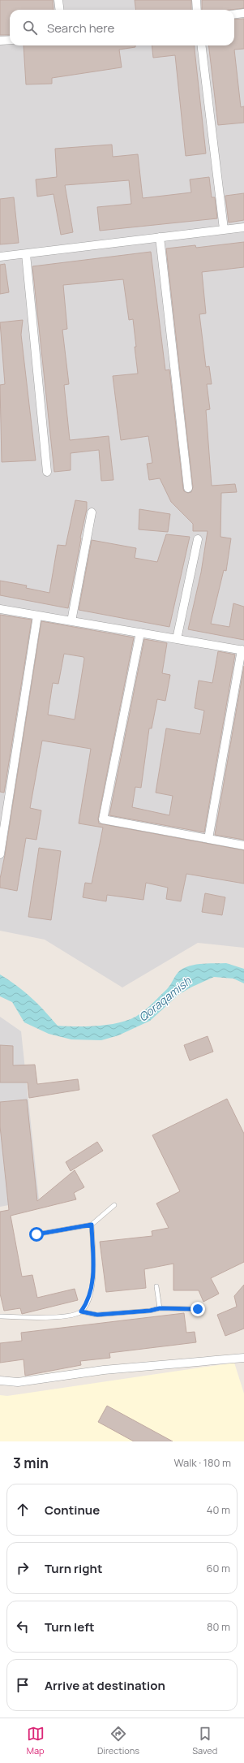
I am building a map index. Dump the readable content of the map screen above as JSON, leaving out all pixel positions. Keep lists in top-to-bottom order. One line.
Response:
{"water":["Qoraqamish"],"page":{"search":"Search here","heading":["3 min","Walk · 180 m"],"list":[["Continue","40 m"],["Turn right","60 m"],["Turn left","80 m"],"Arrive at destination"],"nav":["Map","Directions","Saved"]}}
